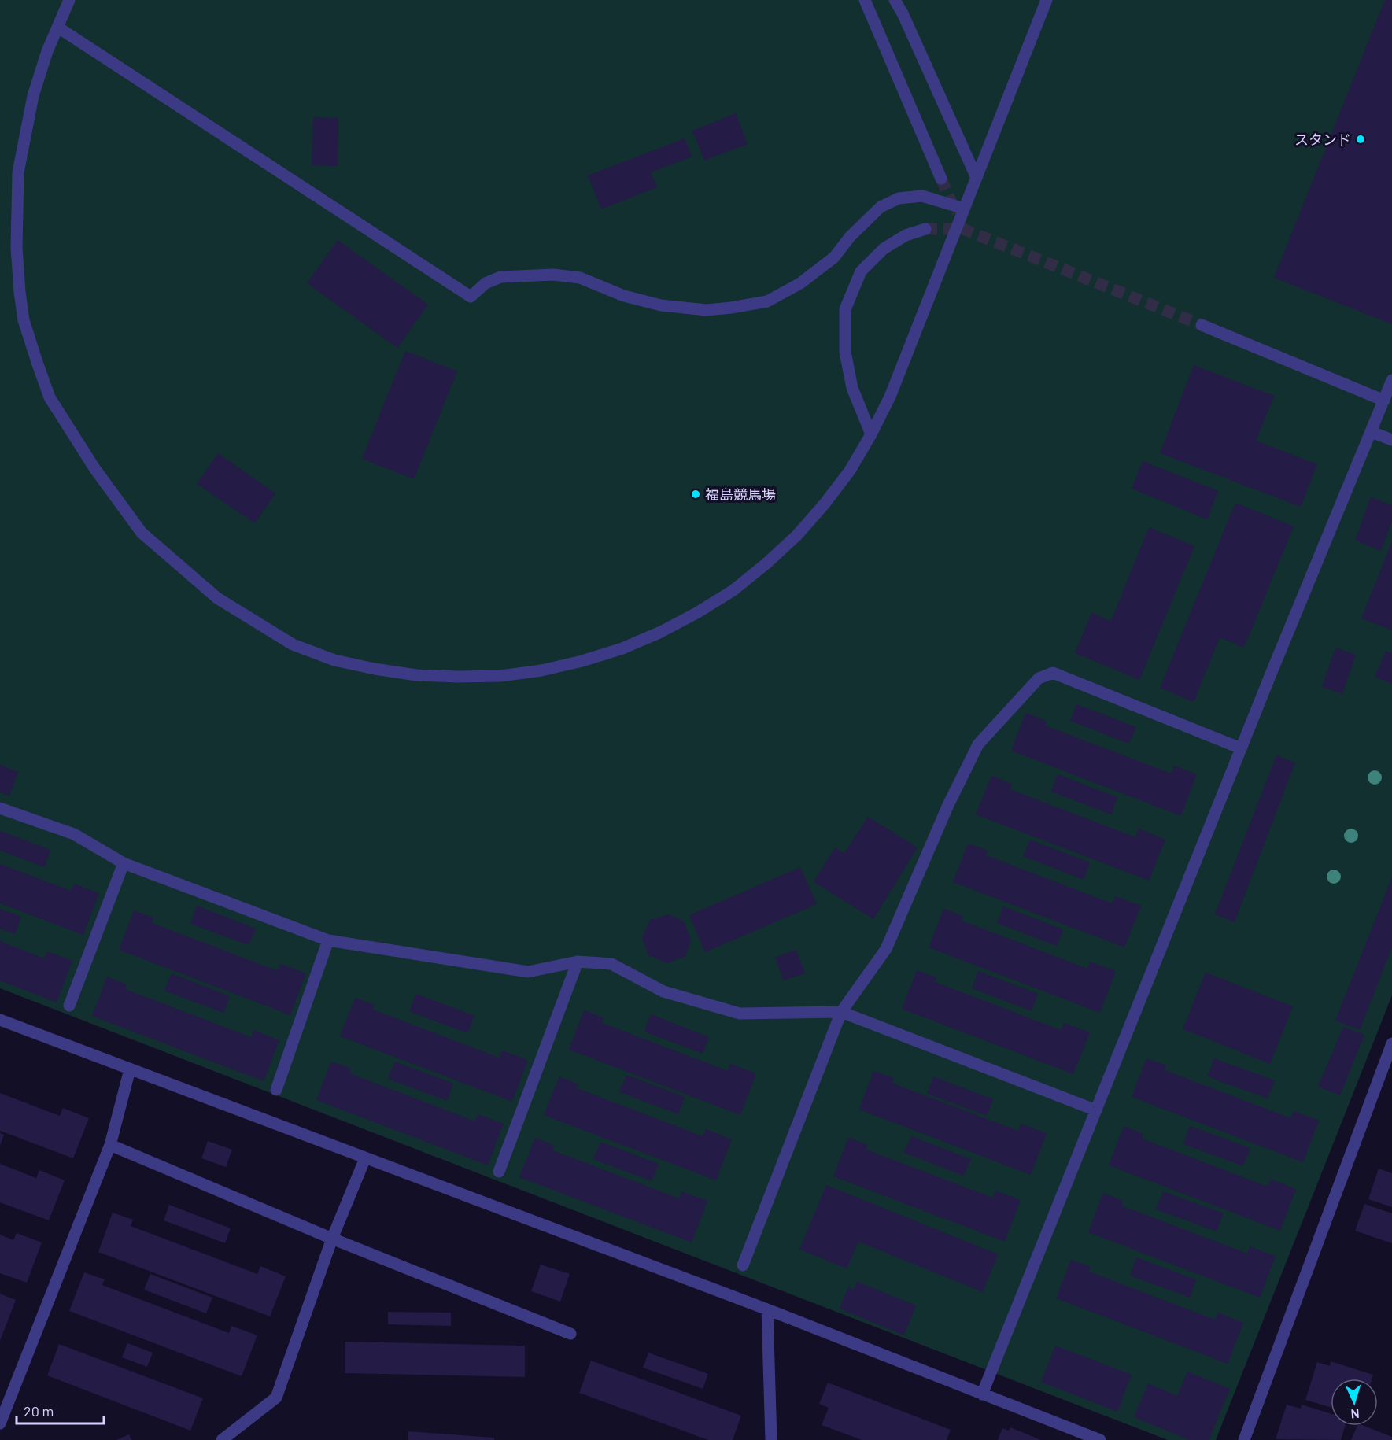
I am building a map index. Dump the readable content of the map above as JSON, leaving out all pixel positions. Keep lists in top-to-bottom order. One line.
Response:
{"places":["スタンド","福島競馬場"],"scale_bar":"20 m","north":"bottom"}
